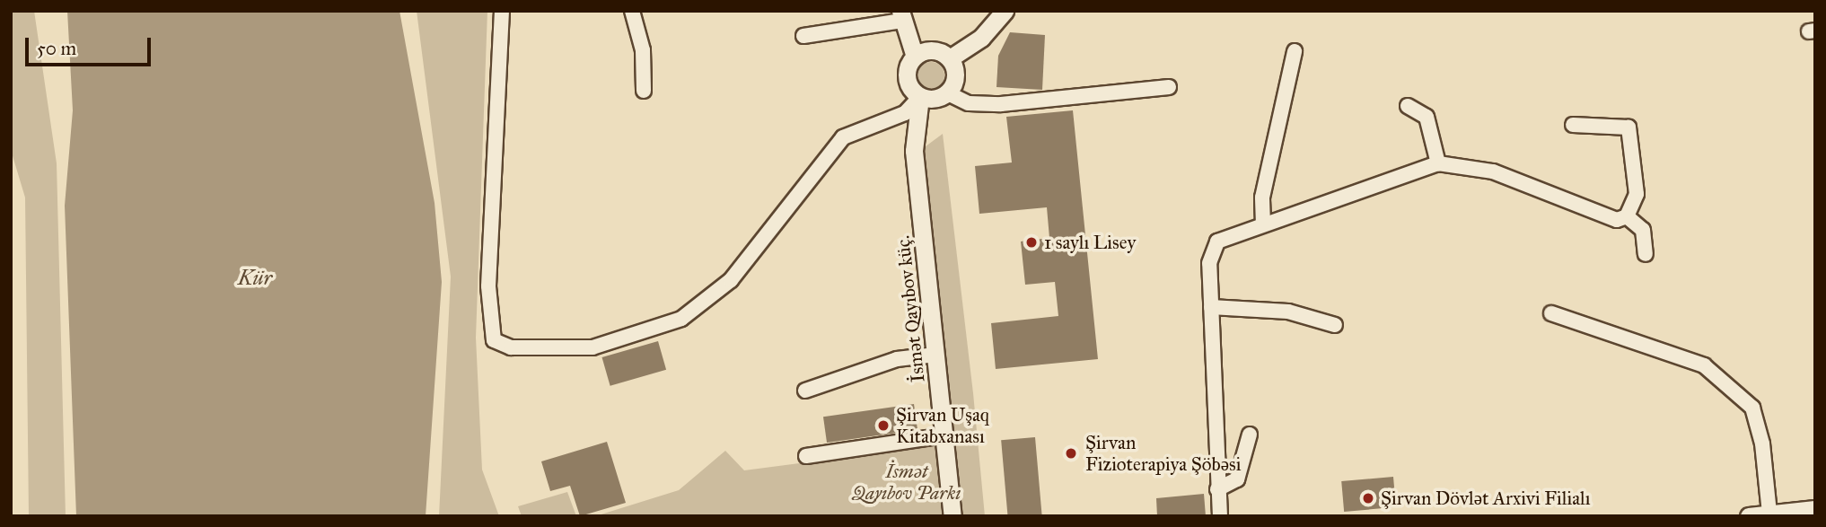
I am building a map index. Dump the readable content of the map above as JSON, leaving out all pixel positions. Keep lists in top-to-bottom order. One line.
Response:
{"streets":{"street":["İsmət Qayıbov küç."]},"water":["Kür"],"parks":["İsmət Qayıbov Parkı"],"places":["1 saylı Lisey","Şirvan Uşaq Kitabxanası","Şirvan Fizioterapiya Şöbəsi","Şirvan Dövlət Arxivi Filialı"],"scale_bar":"50 m"}
